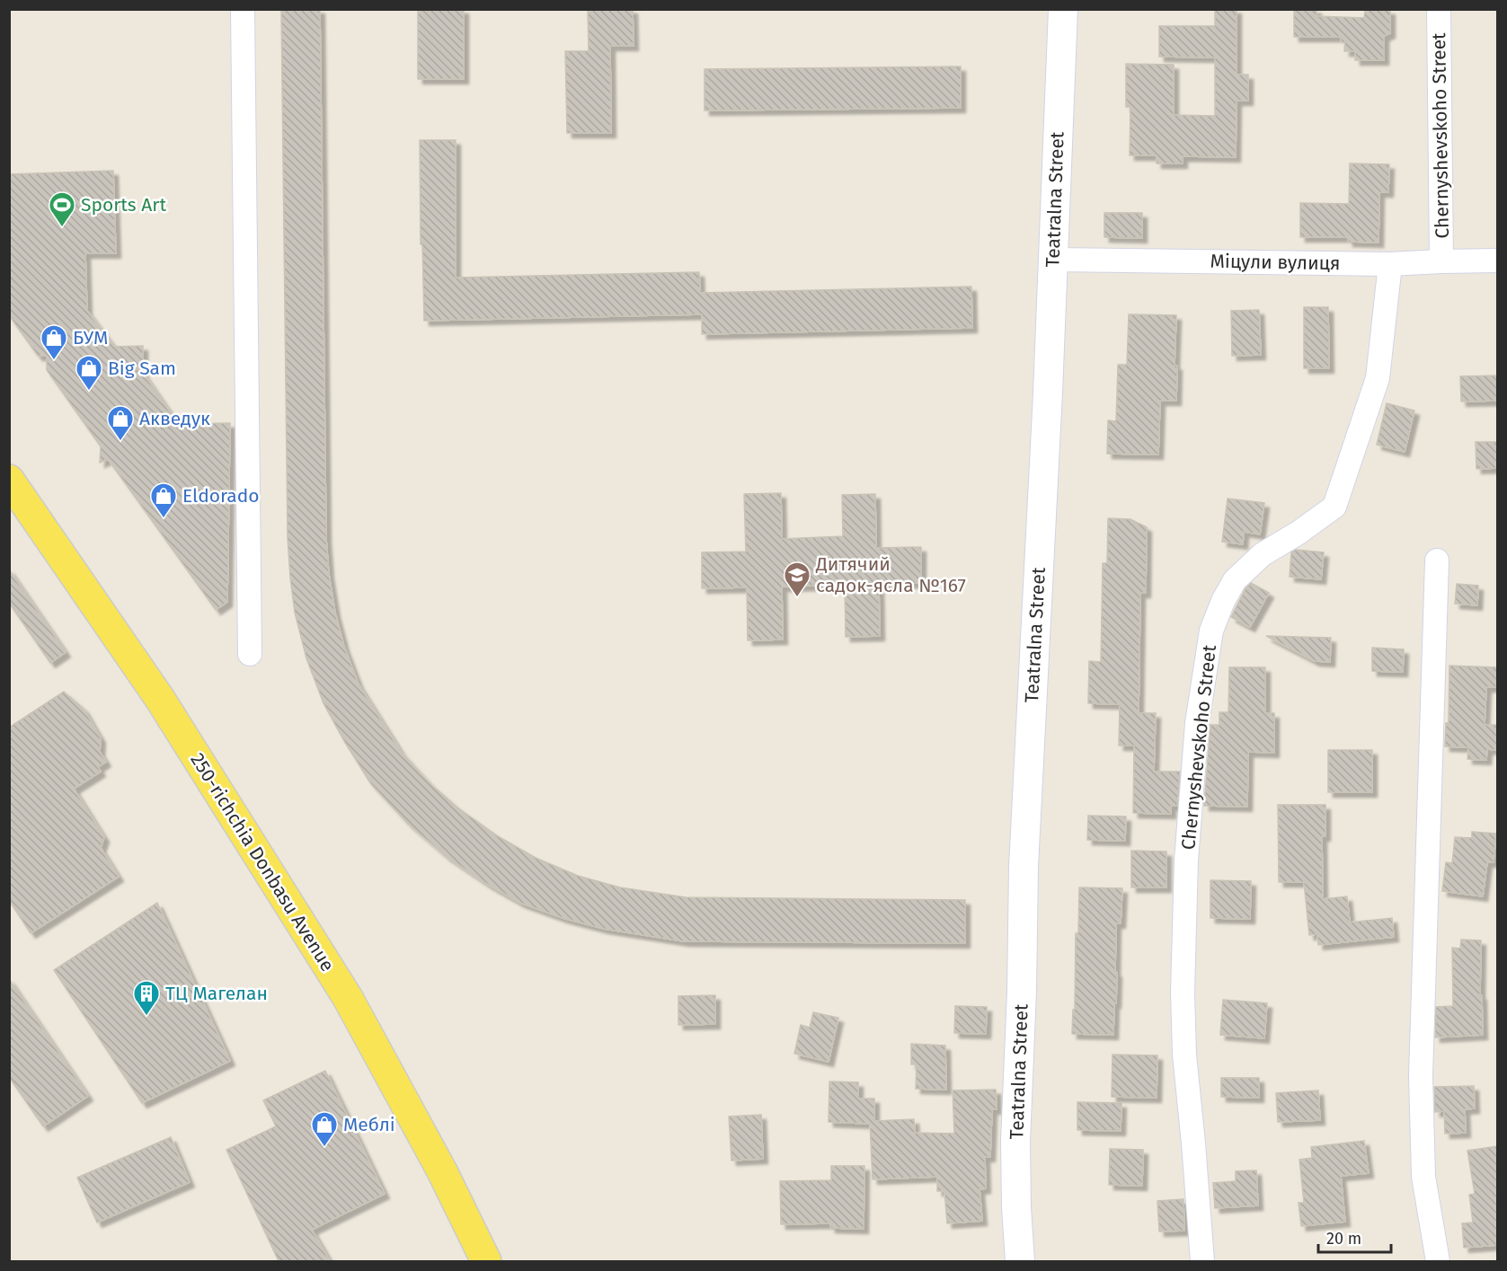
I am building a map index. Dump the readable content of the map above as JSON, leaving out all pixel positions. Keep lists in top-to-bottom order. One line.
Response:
{"streets":{"main road":["250-richchia Donbasu Avenue"],"street":["Chernyshevskoho Street","Teatralna Street","Міцули вулиця"]},"crossings":[["Chernyshevskoho Street","Міцули вулиця"],["Teatralna Street","Міцули вулиця"]],"places":{"sports":["Sports Art"],"shop":["БУМ","Big Sam","Акведук","Eldorado","Меблі"],"school or university":["Дитячий садок-ясла №167"],"building":["ТЦ Магелан"]},"scale_bar":"20 m"}
